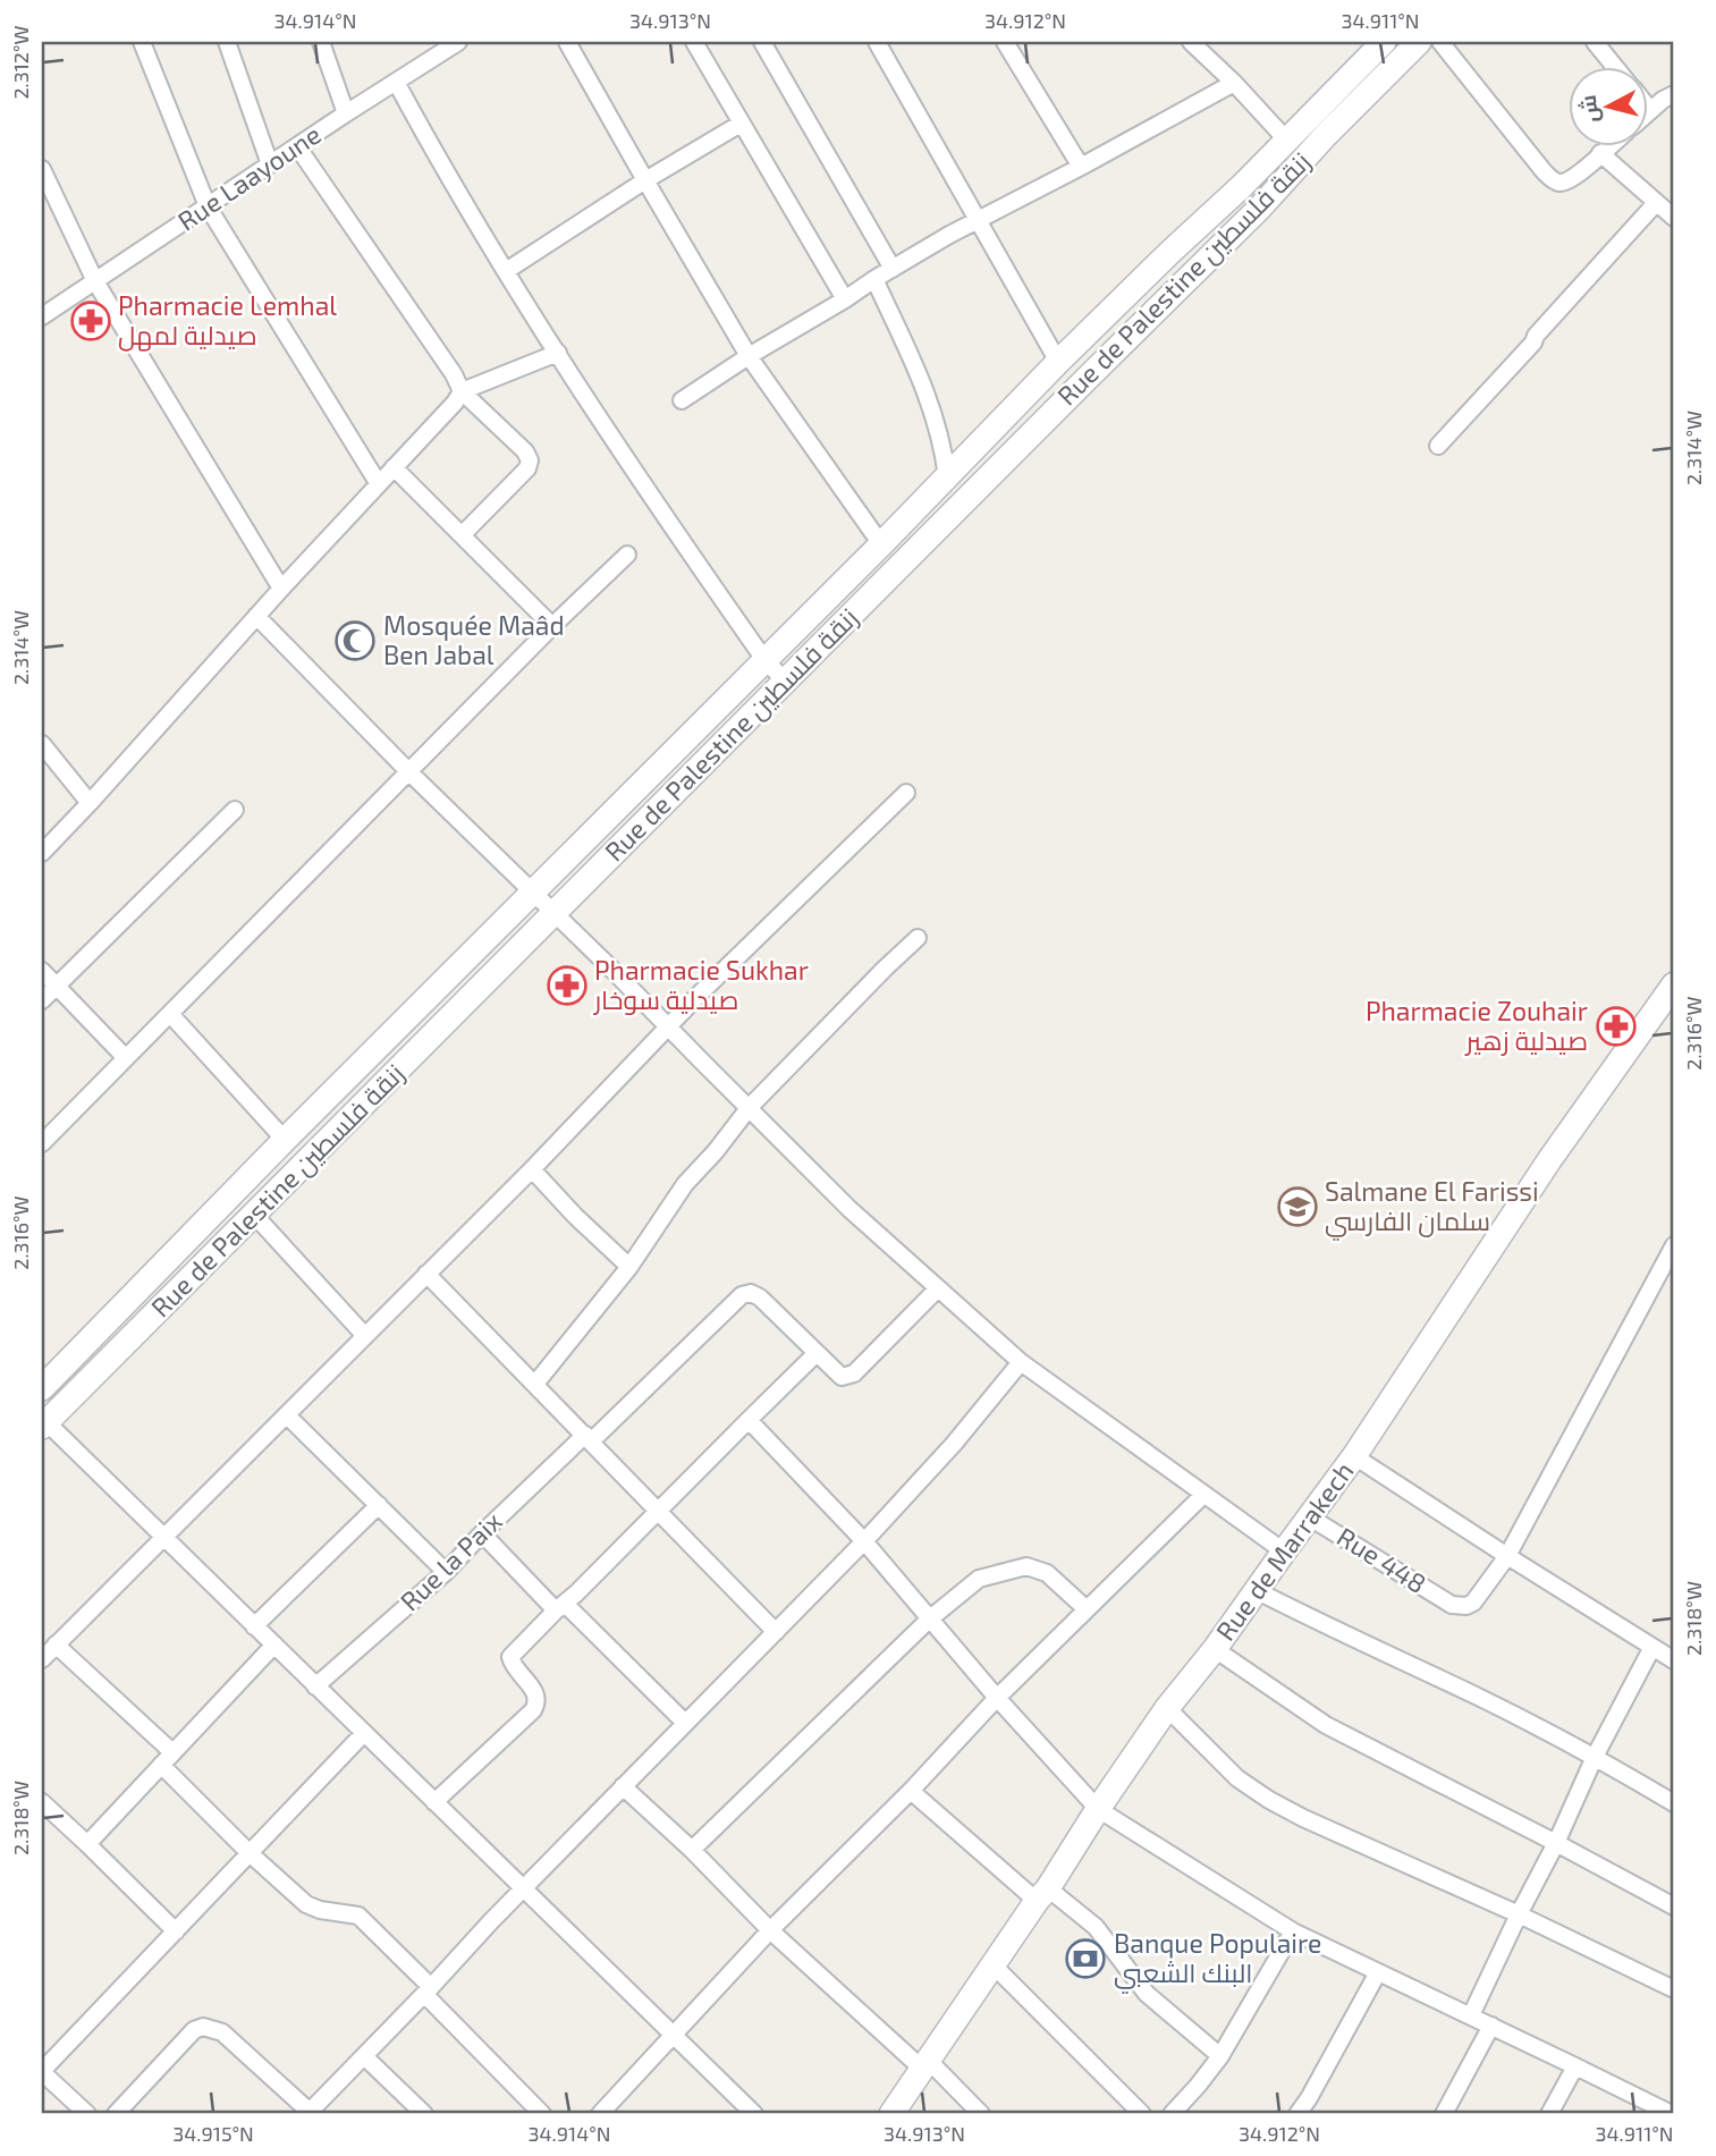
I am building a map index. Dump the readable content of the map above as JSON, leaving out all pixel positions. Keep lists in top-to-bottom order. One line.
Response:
{"streets":{"main road":["Rue de Palestine زنقة فلسطين","Rue de Marrakech"],"street":["Rue Laayoune","Rue 448","Rue la Paix"]},"crossings":[["Rue de Marrakech","Rue 448"]],"places":{"pharmacy":["Pharmacie Lemhal صيدلية لمهل","Pharmacie Sukhar صيدلية سوخار","Pharmacie Zouhair صيدلية زهير"],"mosque":["Mosquée Maâd Ben Jabal"],"school or university":["Salmane El Farissi سلمان الفارسي"],"bank":["Banque Populaire البنك الشعبي"]},"north":"left","coordinates":["34.914°N","34.913°N","34.912°N","34.911°N","2.312°W","2.314°W","2.316°W","2.318°W","34.915°N"]}
